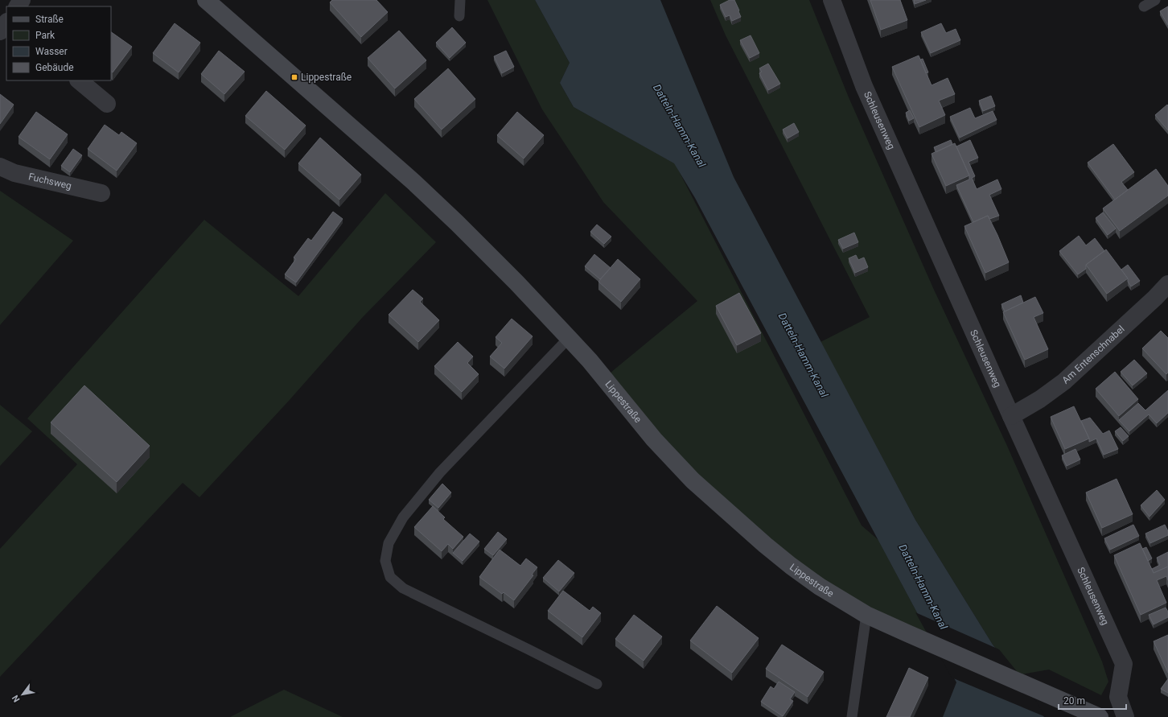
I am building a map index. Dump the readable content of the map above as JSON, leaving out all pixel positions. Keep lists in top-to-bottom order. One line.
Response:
{"streets":{"main road":["Lippestraße"],"street":["Schleusenweg","Fuchsweg","Am Entenschnabel"]},"crossings":[["Schleusenweg","Am Entenschnabel"]],"water":["Datteln-Hamm-Kanal"],"places":{"transit":["Lippestraße"]},"legend":["Straße","Park","Wasser","Gebäude"],"scale_bar":"20 m","north":"bottom left"}
